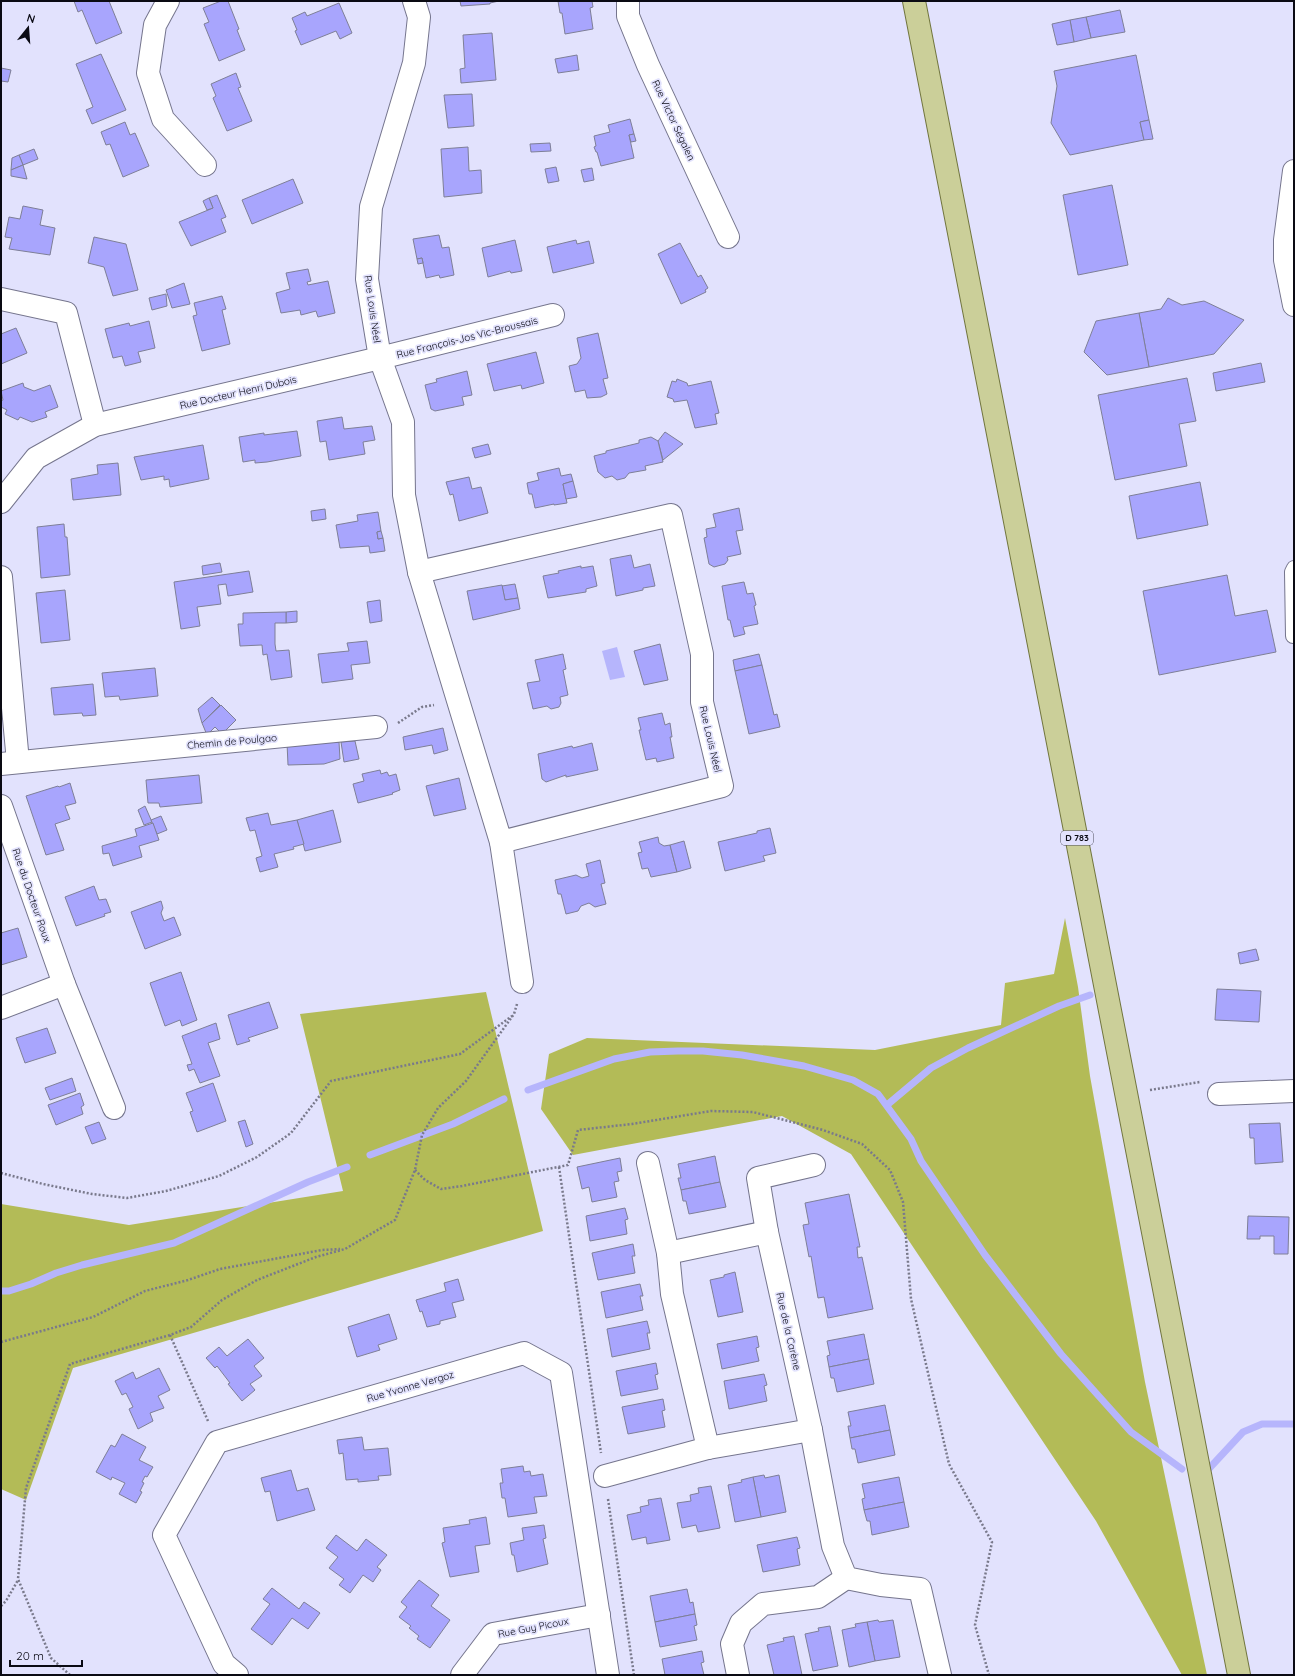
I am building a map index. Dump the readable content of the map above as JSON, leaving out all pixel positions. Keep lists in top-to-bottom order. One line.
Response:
{"streets":{"main road":["D 783"],"street":["Rue Victor Ségalen","Rue Louis Néel","Rue François-Jos Vic-Broussais","Rue Docteur Henri Dubois","Chemin de Poulgao","Rue du Docteur Roux","Rue de la Carène","Rue Yvonne Vergoz","Rue Guy Picoux"]},"crossings":[["Rue Louis Néel","Rue François-Jos Vic-Broussais"],["Rue Louis Néel","Rue Docteur Henri Dubois"],["Rue François-Jos Vic-Broussais","Rue Docteur Henri Dubois"],["Rue Yvonne Vergoz","Rue Guy Picoux"]],"scale_bar":"20 m","north":"top"}
